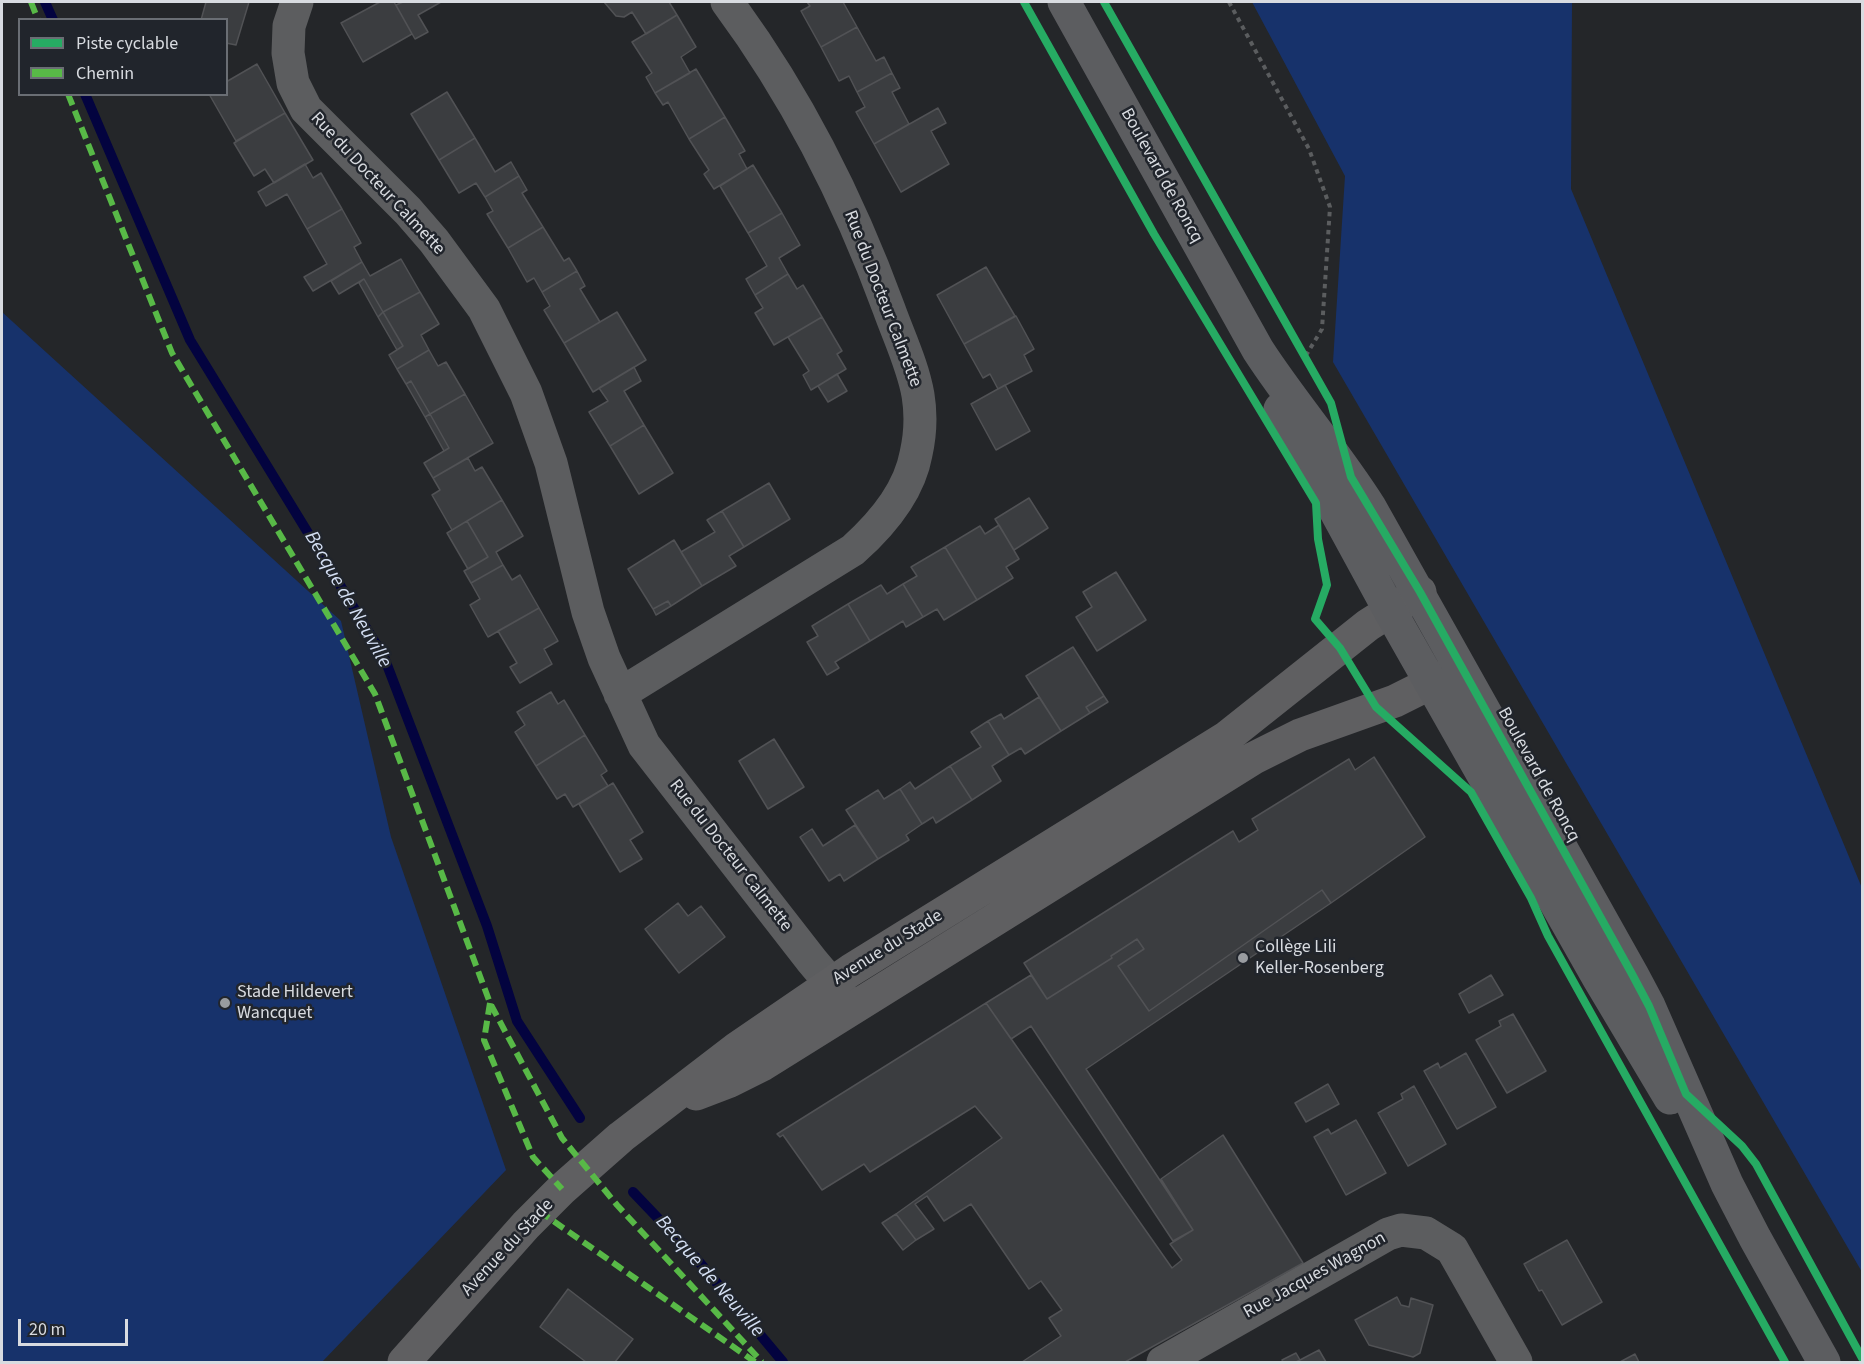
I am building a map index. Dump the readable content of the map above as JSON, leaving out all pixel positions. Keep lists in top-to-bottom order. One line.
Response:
{"streets":{"main road":["Boulevard de Roncq","Avenue du Stade"],"street":["Rue du Docteur Calmette","Rue Jacques Wagnon"]},"crossings":[["Boulevard de Roncq","Avenue du Stade"],["Rue du Docteur Calmette","Avenue du Stade"]],"water":["Becque de Neuville"],"places":["Collège Lili Keller-Rosenberg","Stade Hildevert Wancquet"],"legend":["Piste cyclable","Chemin"],"scale_bar":"20 m"}
